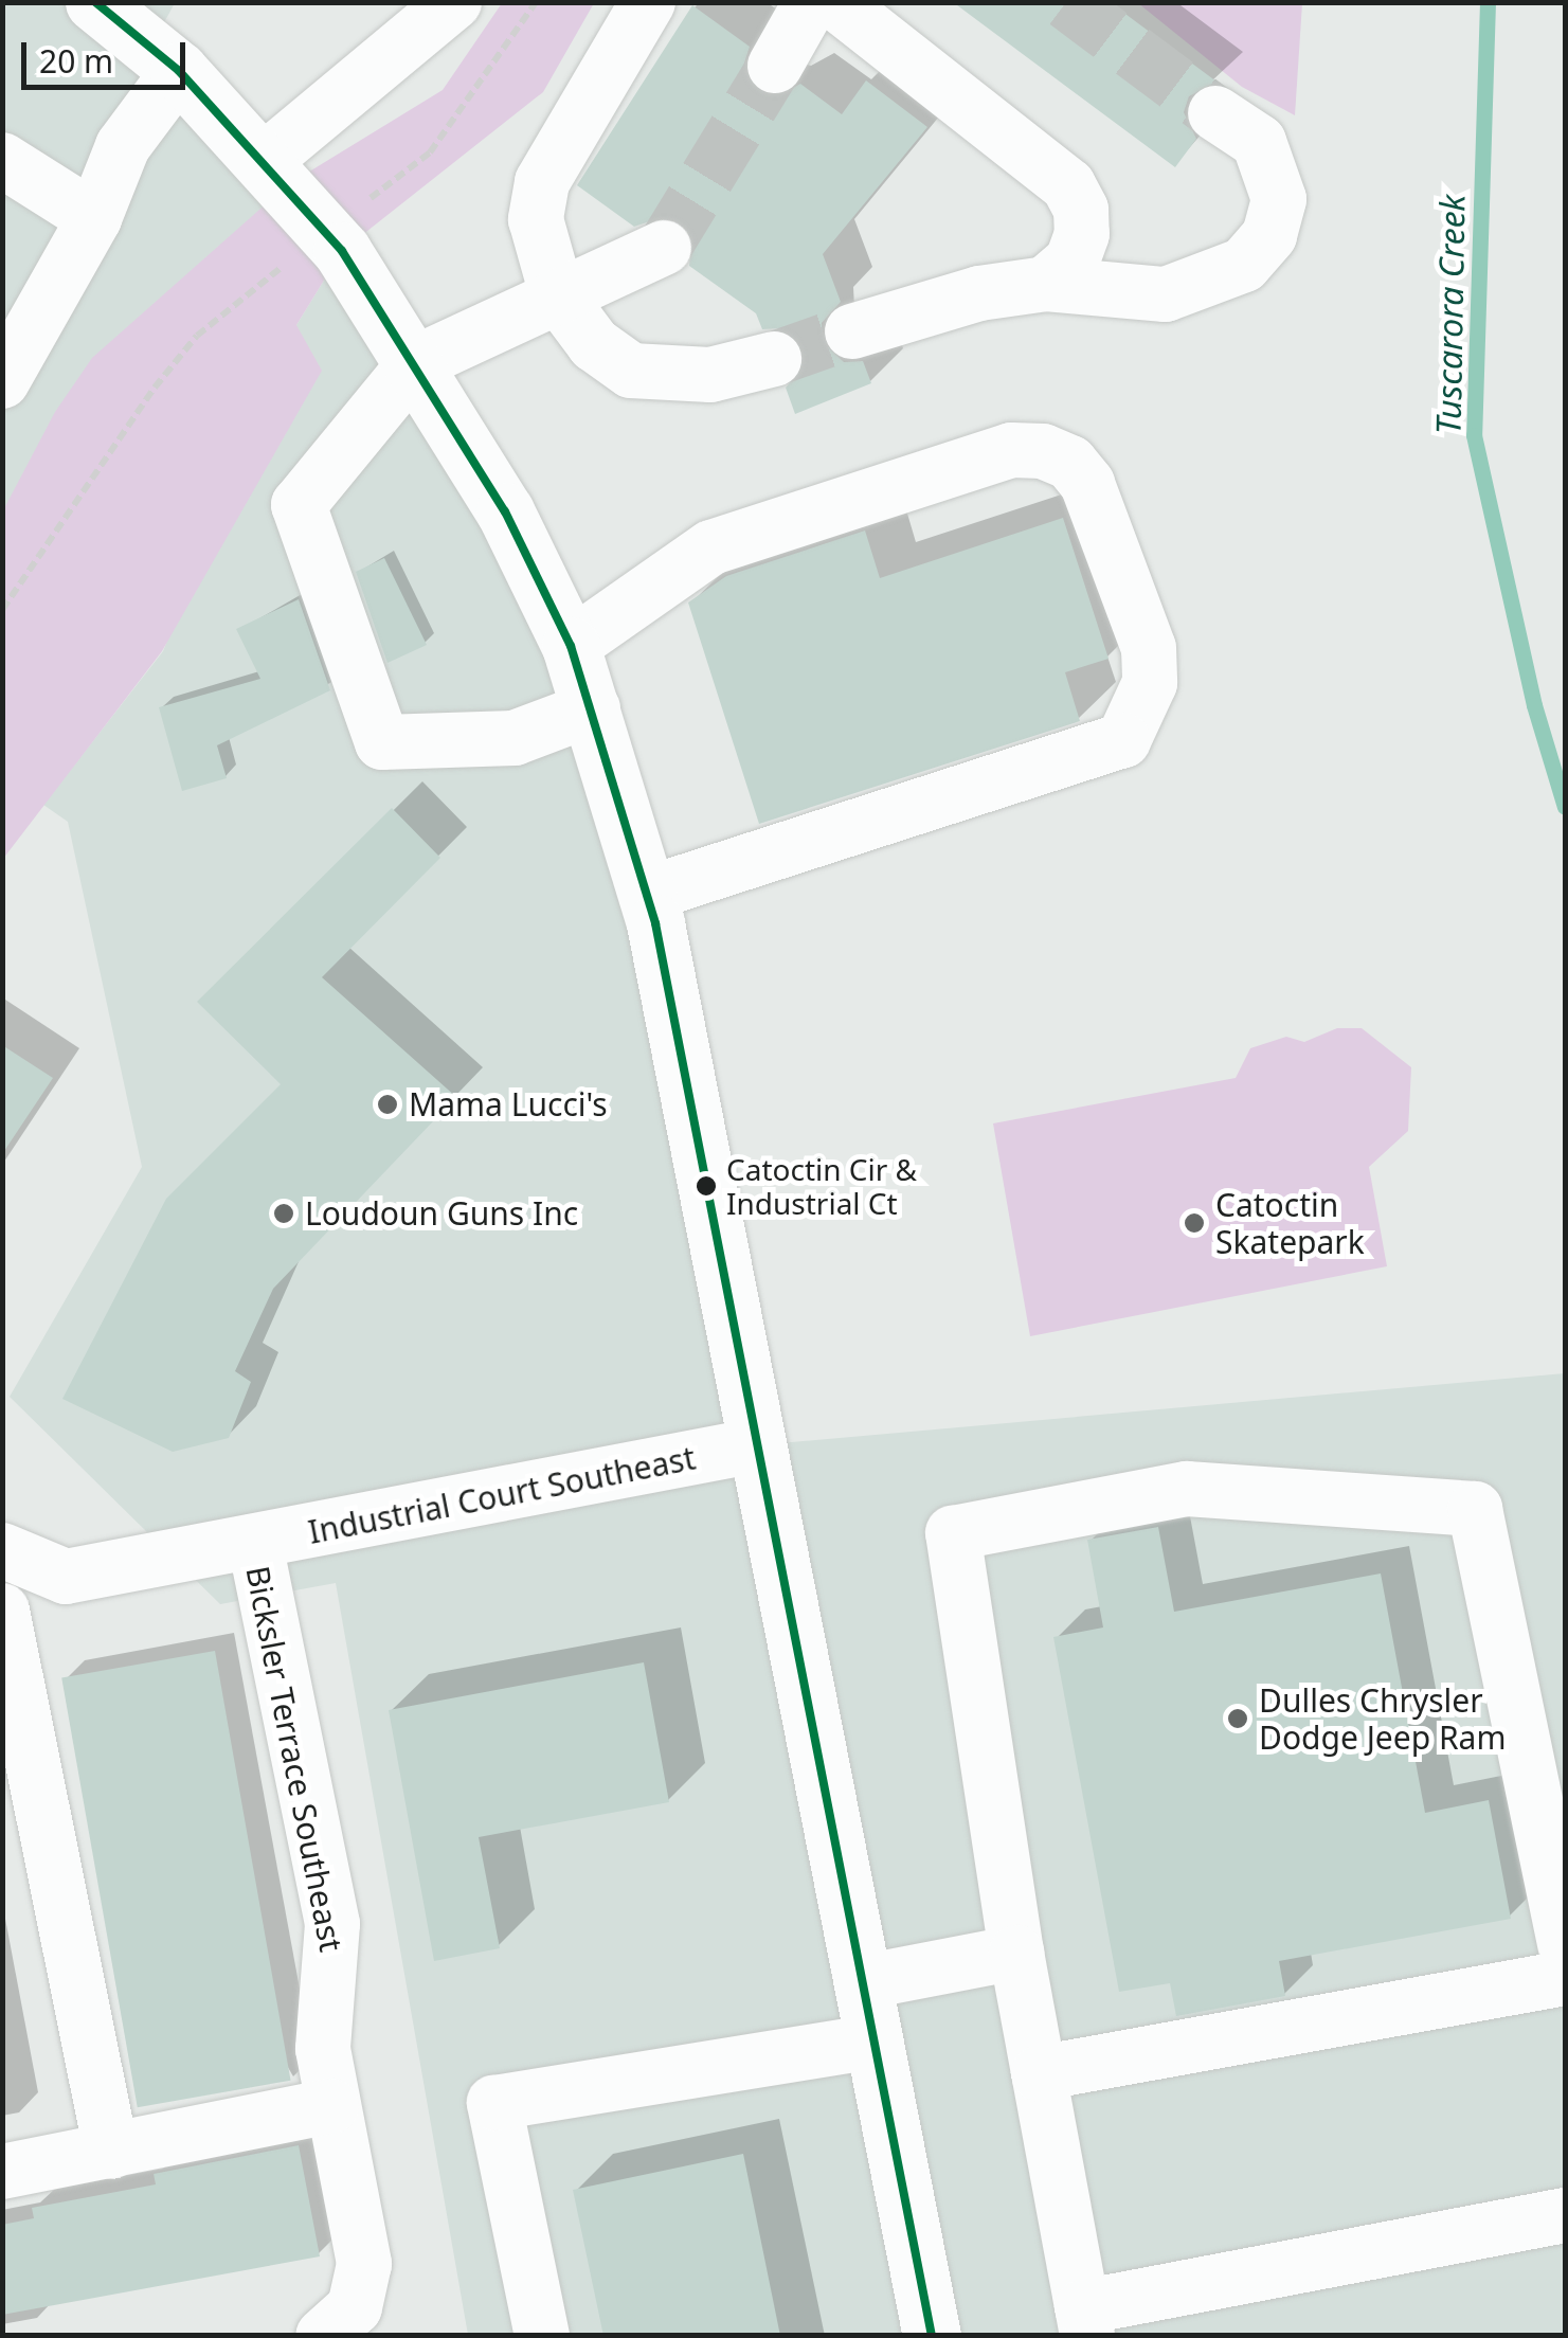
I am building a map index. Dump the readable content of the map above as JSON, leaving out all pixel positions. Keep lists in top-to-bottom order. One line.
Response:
{"streets":{"street":["Industrial Court Southeast","Bicksler Terrace Southeast"]},"crossings":[["Industrial Court Southeast","Bicksler Terrace Southeast"]],"water":["Tuscarora Creek"],"places":["Mama Lucci's","Catoctin Cir & Industrial Ct","Loudoun Guns Inc","Catoctin Skatepark","Dulles Chrysler Dodge Jeep Ram"],"scale_bar":"20 m"}
